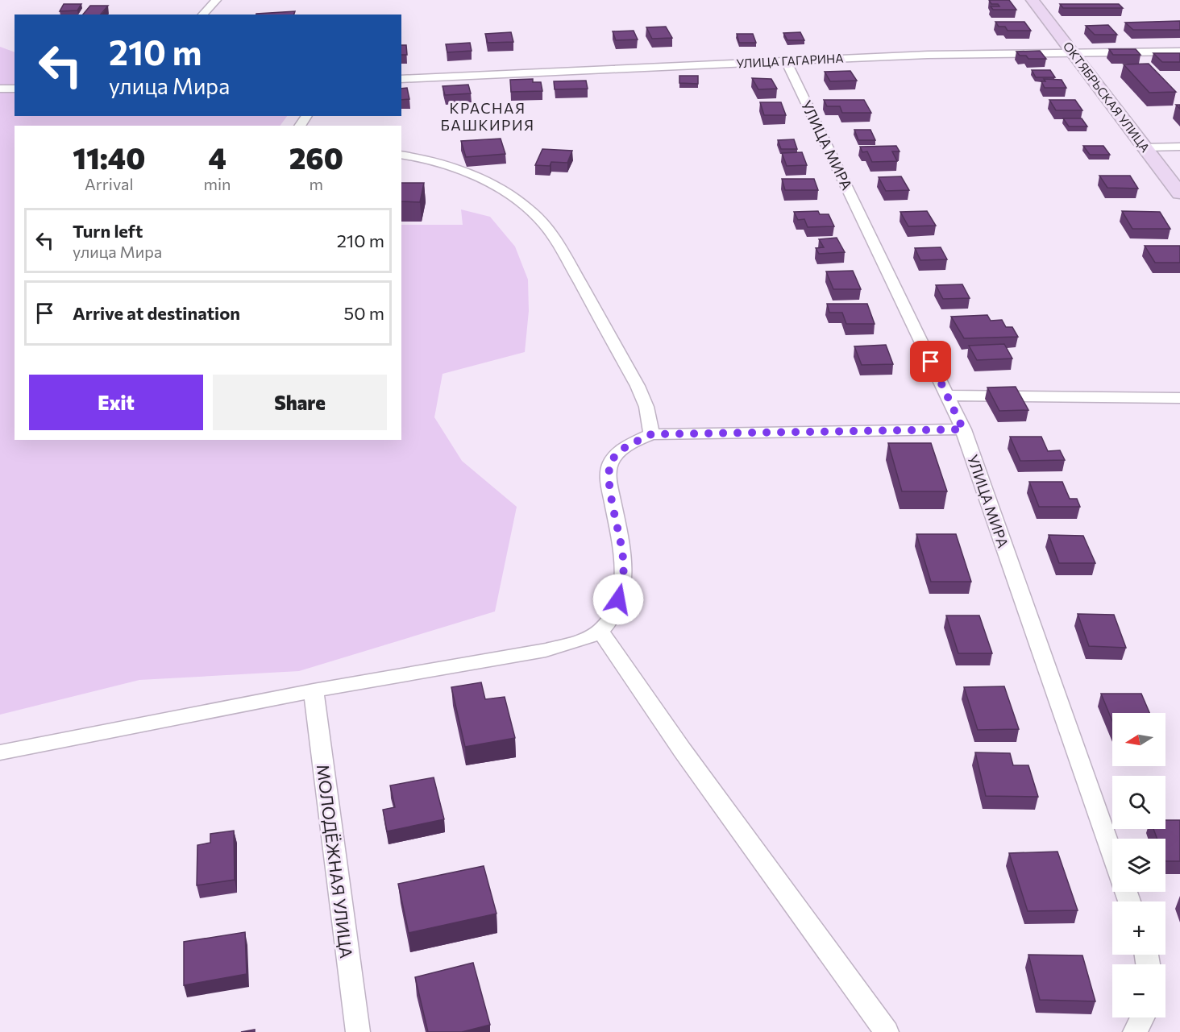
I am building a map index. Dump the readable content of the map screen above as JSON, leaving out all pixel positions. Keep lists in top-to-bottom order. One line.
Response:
{"streets":{"street":["УЛИЦА ГАГАРИНА","ОКТЯБРЬСКАЯ УЛИЦА","УЛИЦА МИРА","МОЛОДЁЖНАЯ УЛИЦА"]},"crossings":[["УЛИЦА ГАГАРИНА","ОКТЯБРЬСКАЯ УЛИЦА"],["УЛИЦА ГАГАРИНА","УЛИЦА МИРА"]],"districts":["КРАСНАЯ БАШКИРИЯ"],"north":"left","page":{"turn":["210 m","улица Мира"],"eta":["11:40","Arrival","4","min","260","m"],"list":[{"name":"Turn left","note":"улица Мира","value":"210 m"},{"name":"Arrive at destination","value":"50 m"}],"buttons":["Exit","Share"],"map_buttons":["+","−"]}}
